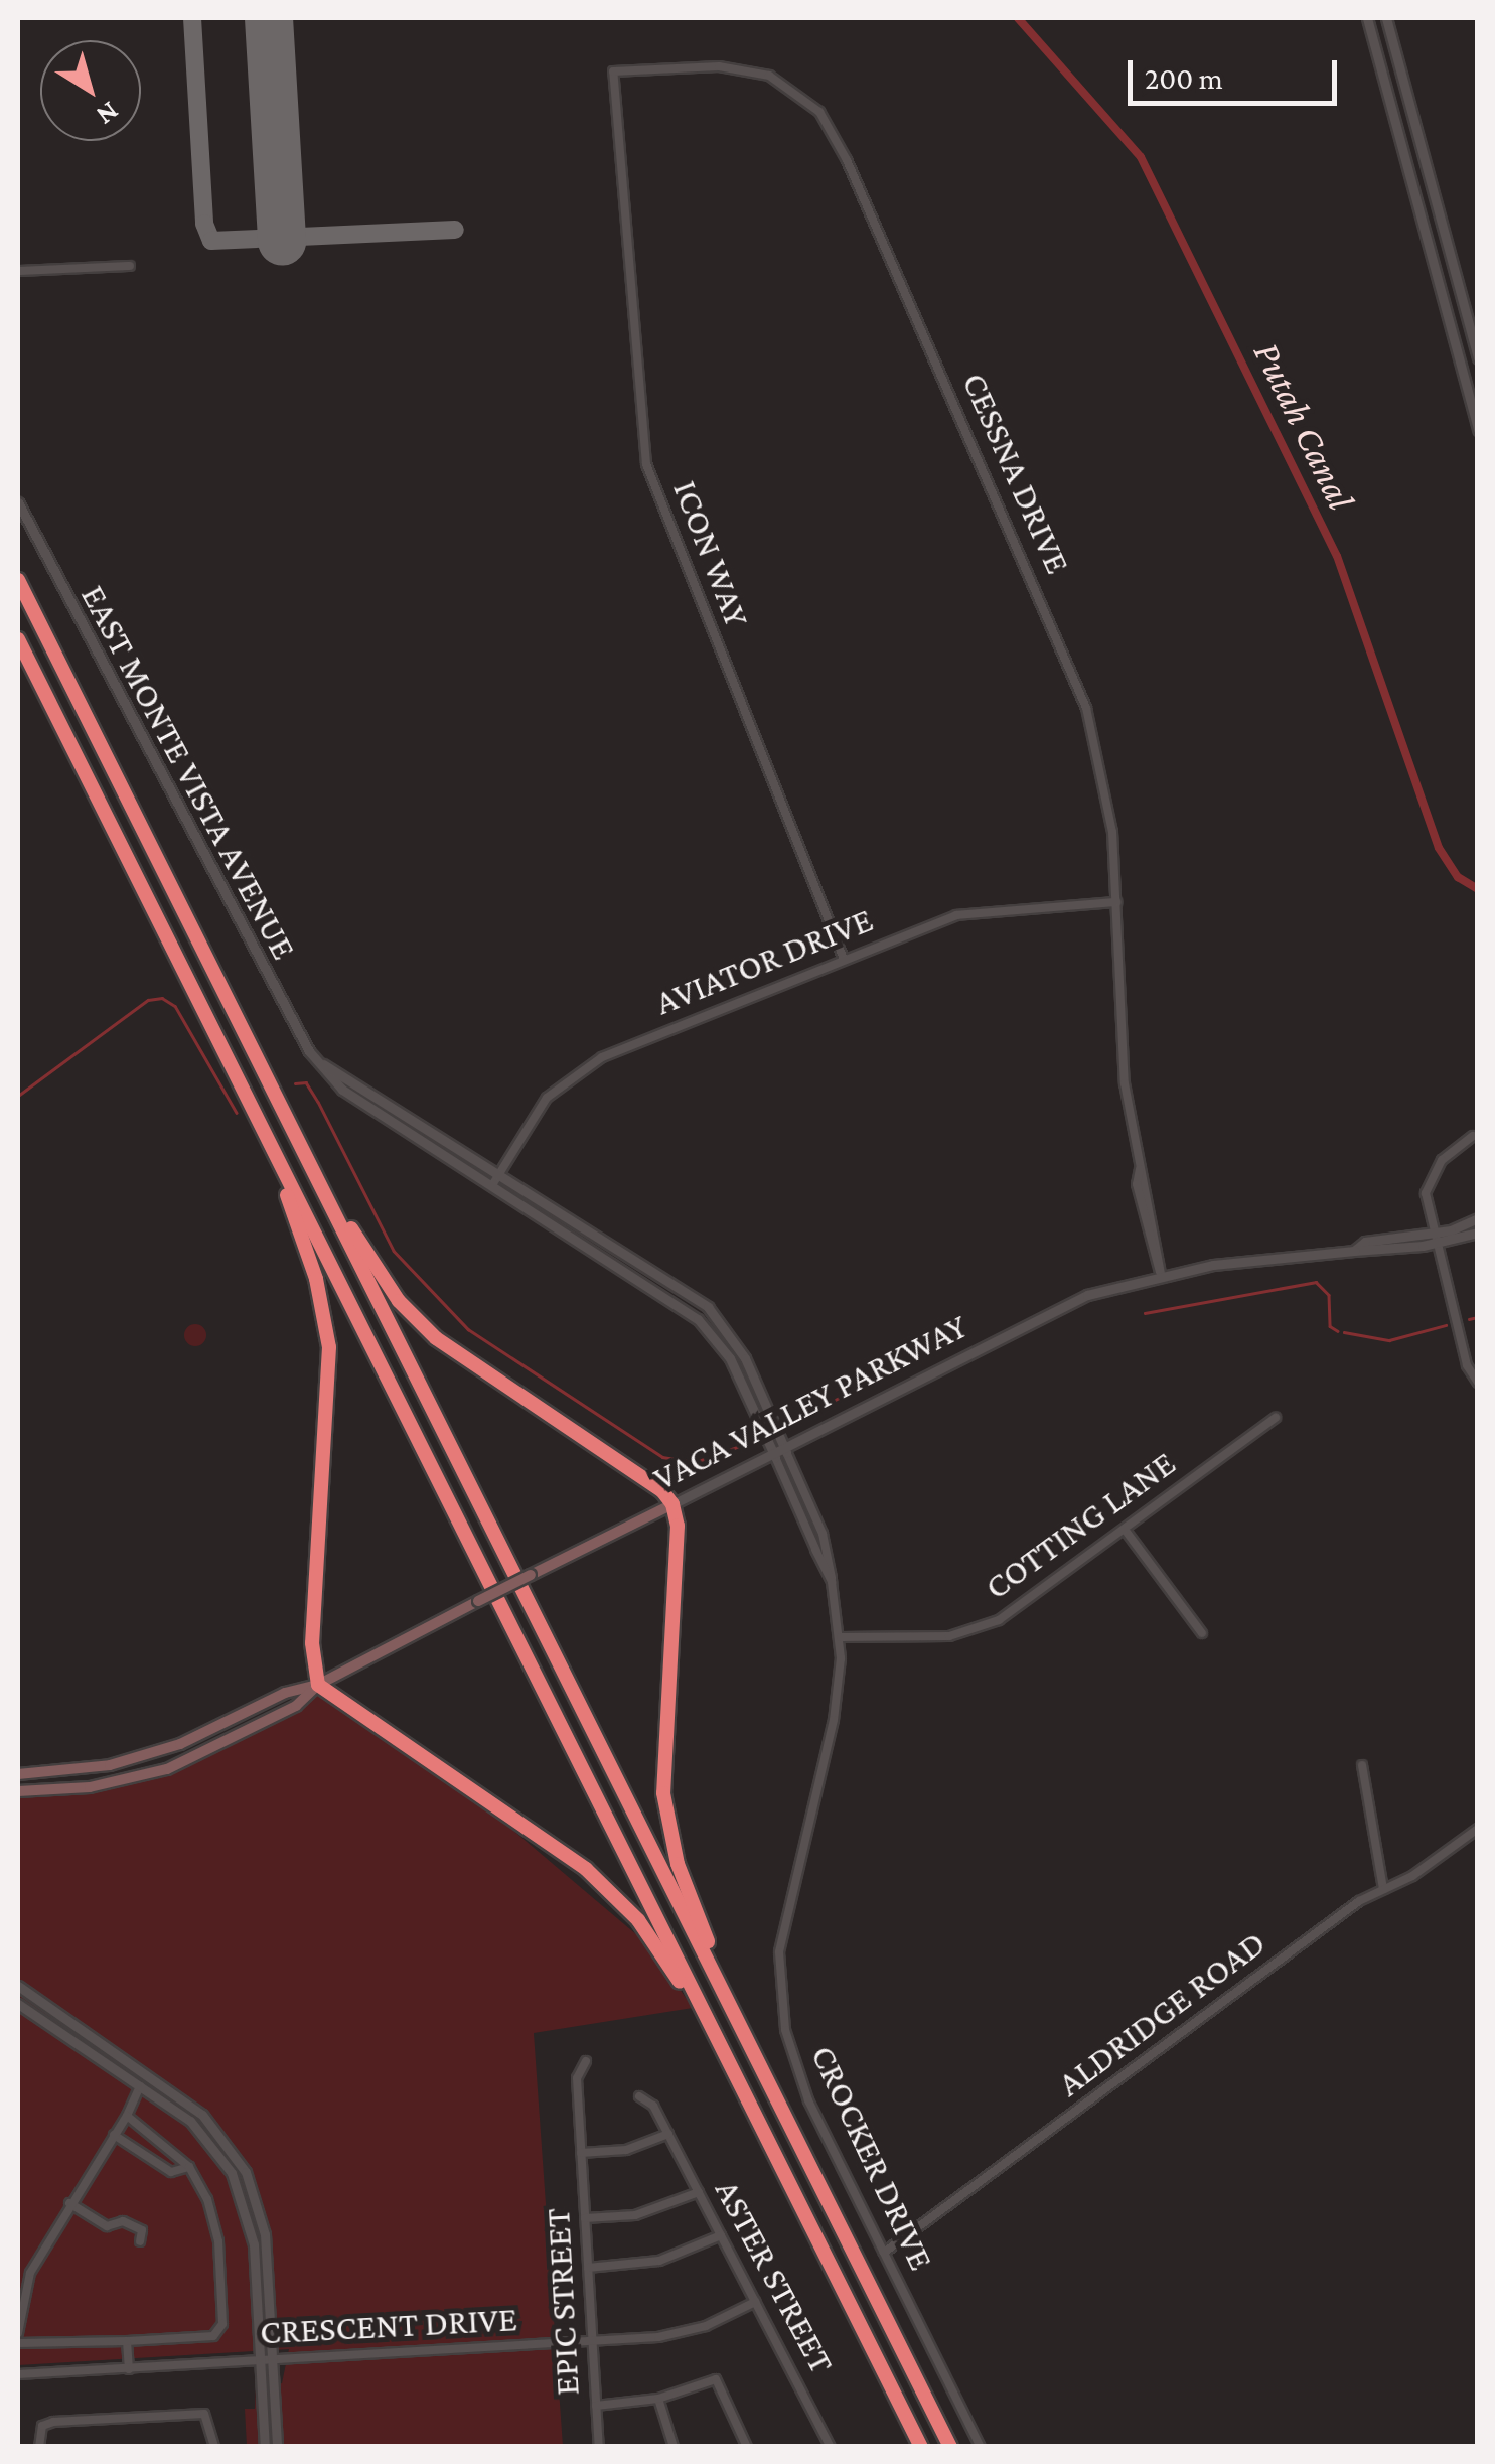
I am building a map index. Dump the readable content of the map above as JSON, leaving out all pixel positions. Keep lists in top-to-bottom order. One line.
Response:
{"streets":{"main road":["VACA VALLEY PARKWAY"],"street":["CESSNA DRIVE","ICON WAY","EAST MONTE VISTA AVENUE","AVIATOR DRIVE","COTTING LANE","ALDRIDGE ROAD","CROCKER DRIVE","ASTER STREET","EPIC STREET","CRESCENT DRIVE"]},"crossings":[["CESSNA DRIVE","ICON WAY"],["CESSNA DRIVE","AVIATOR DRIVE"],["CESSNA DRIVE","VACA VALLEY PARKWAY"],["ICON WAY","AVIATOR DRIVE"],["EAST MONTE VISTA AVENUE","AVIATOR DRIVE"],["EAST MONTE VISTA AVENUE","VACA VALLEY PARKWAY"],["EAST MONTE VISTA AVENUE","CROCKER DRIVE"],["VACA VALLEY PARKWAY","CROCKER DRIVE"],["COTTING LANE","CROCKER DRIVE"],["ALDRIDGE ROAD","CROCKER DRIVE"],["ASTER STREET","CRESCENT DRIVE"],["EPIC STREET","CRESCENT DRIVE"]],"water":["Putah Canal"],"scale_bar":"200 m","north":"bottom right"}
